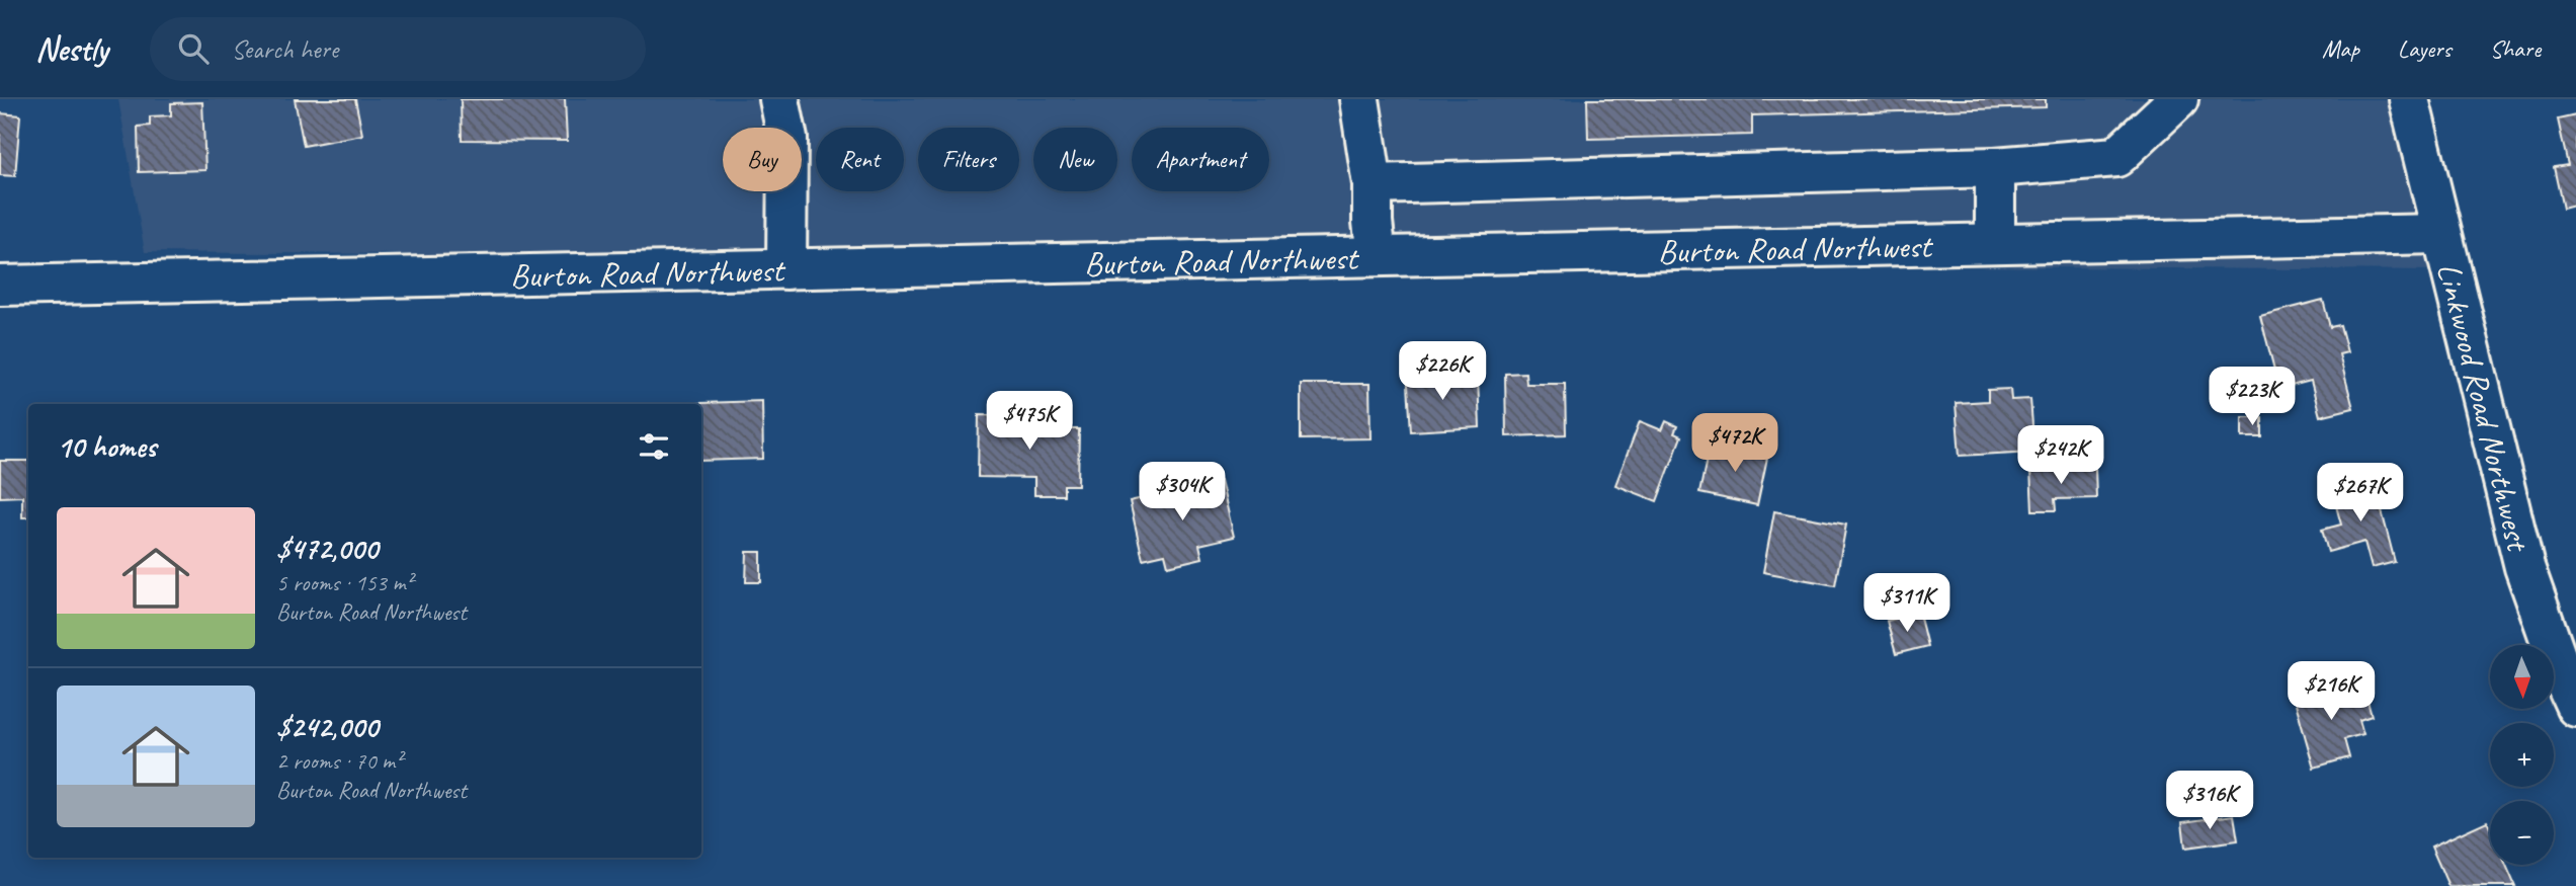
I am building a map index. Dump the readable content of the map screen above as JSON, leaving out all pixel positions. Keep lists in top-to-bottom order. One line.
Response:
{"streets":{"street":["Burton Road Northwest","Linkwood Road Northwest"]},"crossings":[["Burton Road Northwest","Linkwood Road Northwest"]],"north":"bottom","page":{"header":"Nestly","search":"Search here","nav":["Map","Layers","Share"],"chip":["Buy","Rent","Filters","New","Apartment"],"price":["$226K","$223K","$475K","$472K","$242K","$304K","$267K","$311K","$216K","$316K"],"heading":"10 homes","list":[{"name":"$472,000","note":"5 rooms · 153 m² · Burton Road Northwest"},{"name":"$242,000","note":"2 rooms · 70 m² · Burton Road Northwest"}],"map_buttons":["+","−"]}}
